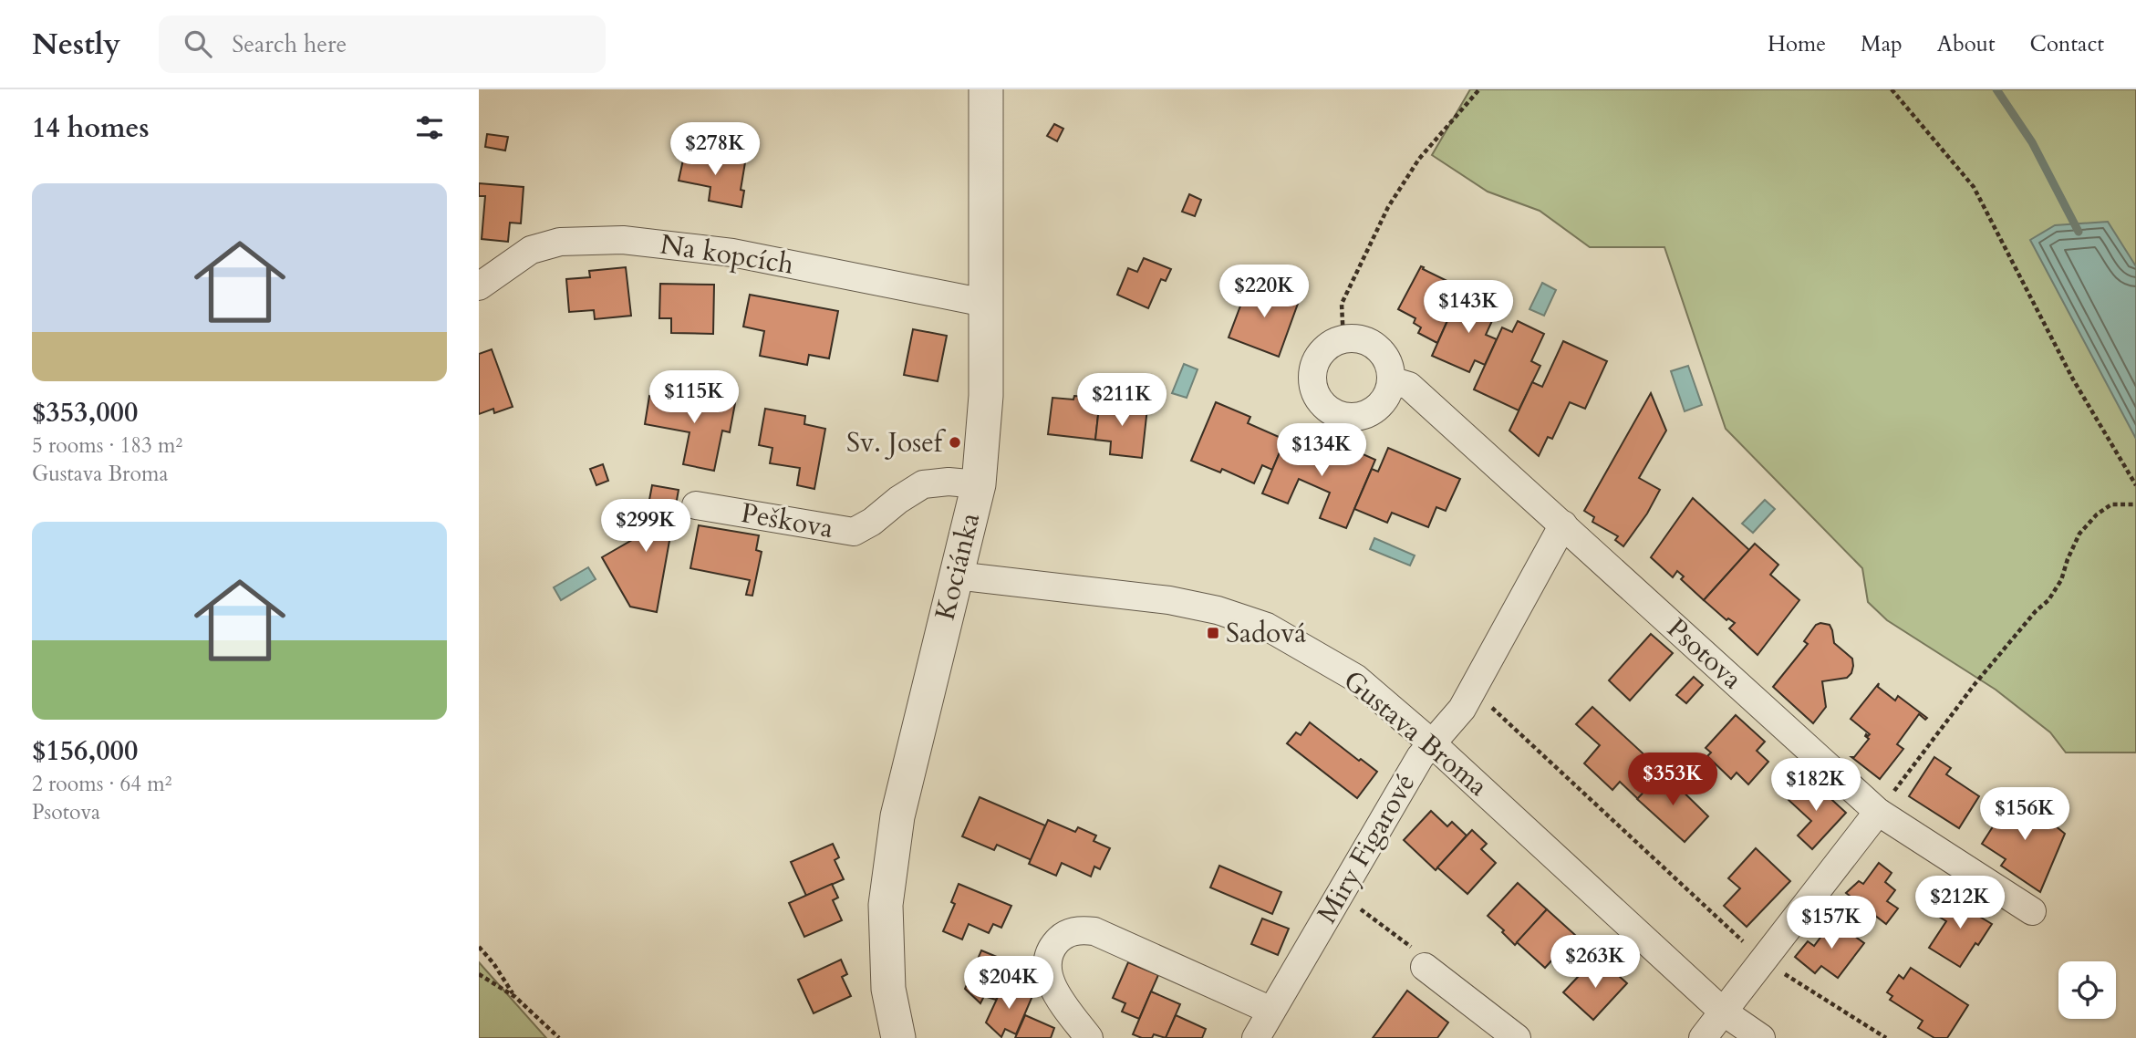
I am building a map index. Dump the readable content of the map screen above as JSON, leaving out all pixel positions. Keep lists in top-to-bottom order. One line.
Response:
{"streets":{"street":["Na kopcích","Peškova","Kociánka","Psotova","Gustava Broma","Miry Figarové"]},"crossings":[["Na kopcích","Kociánka"],["Peškova","Kociánka"],["Kociánka","Gustava Broma"],["Psotova","Miry Figarové"],["Gustava Broma","Miry Figarové"]],"places":{"other":["Sv. Josef"],"transit":["Sadová"]},"page":{"header":"Nestly","search":"Search here","nav":["Home","Map","About","Contact"],"heading":"14 homes","price":["$278K","$220K","$143K","$115K","$211K","$134K","$299K","$353K","$182K","$156K","$212K","$157K","$263K","$204K"],"list":[{"name":"$353,000","note":"5 rooms · 183 m² · Gustava Broma"},{"name":"$156,000","note":"2 rooms · 64 m² · Psotova"}]}}
